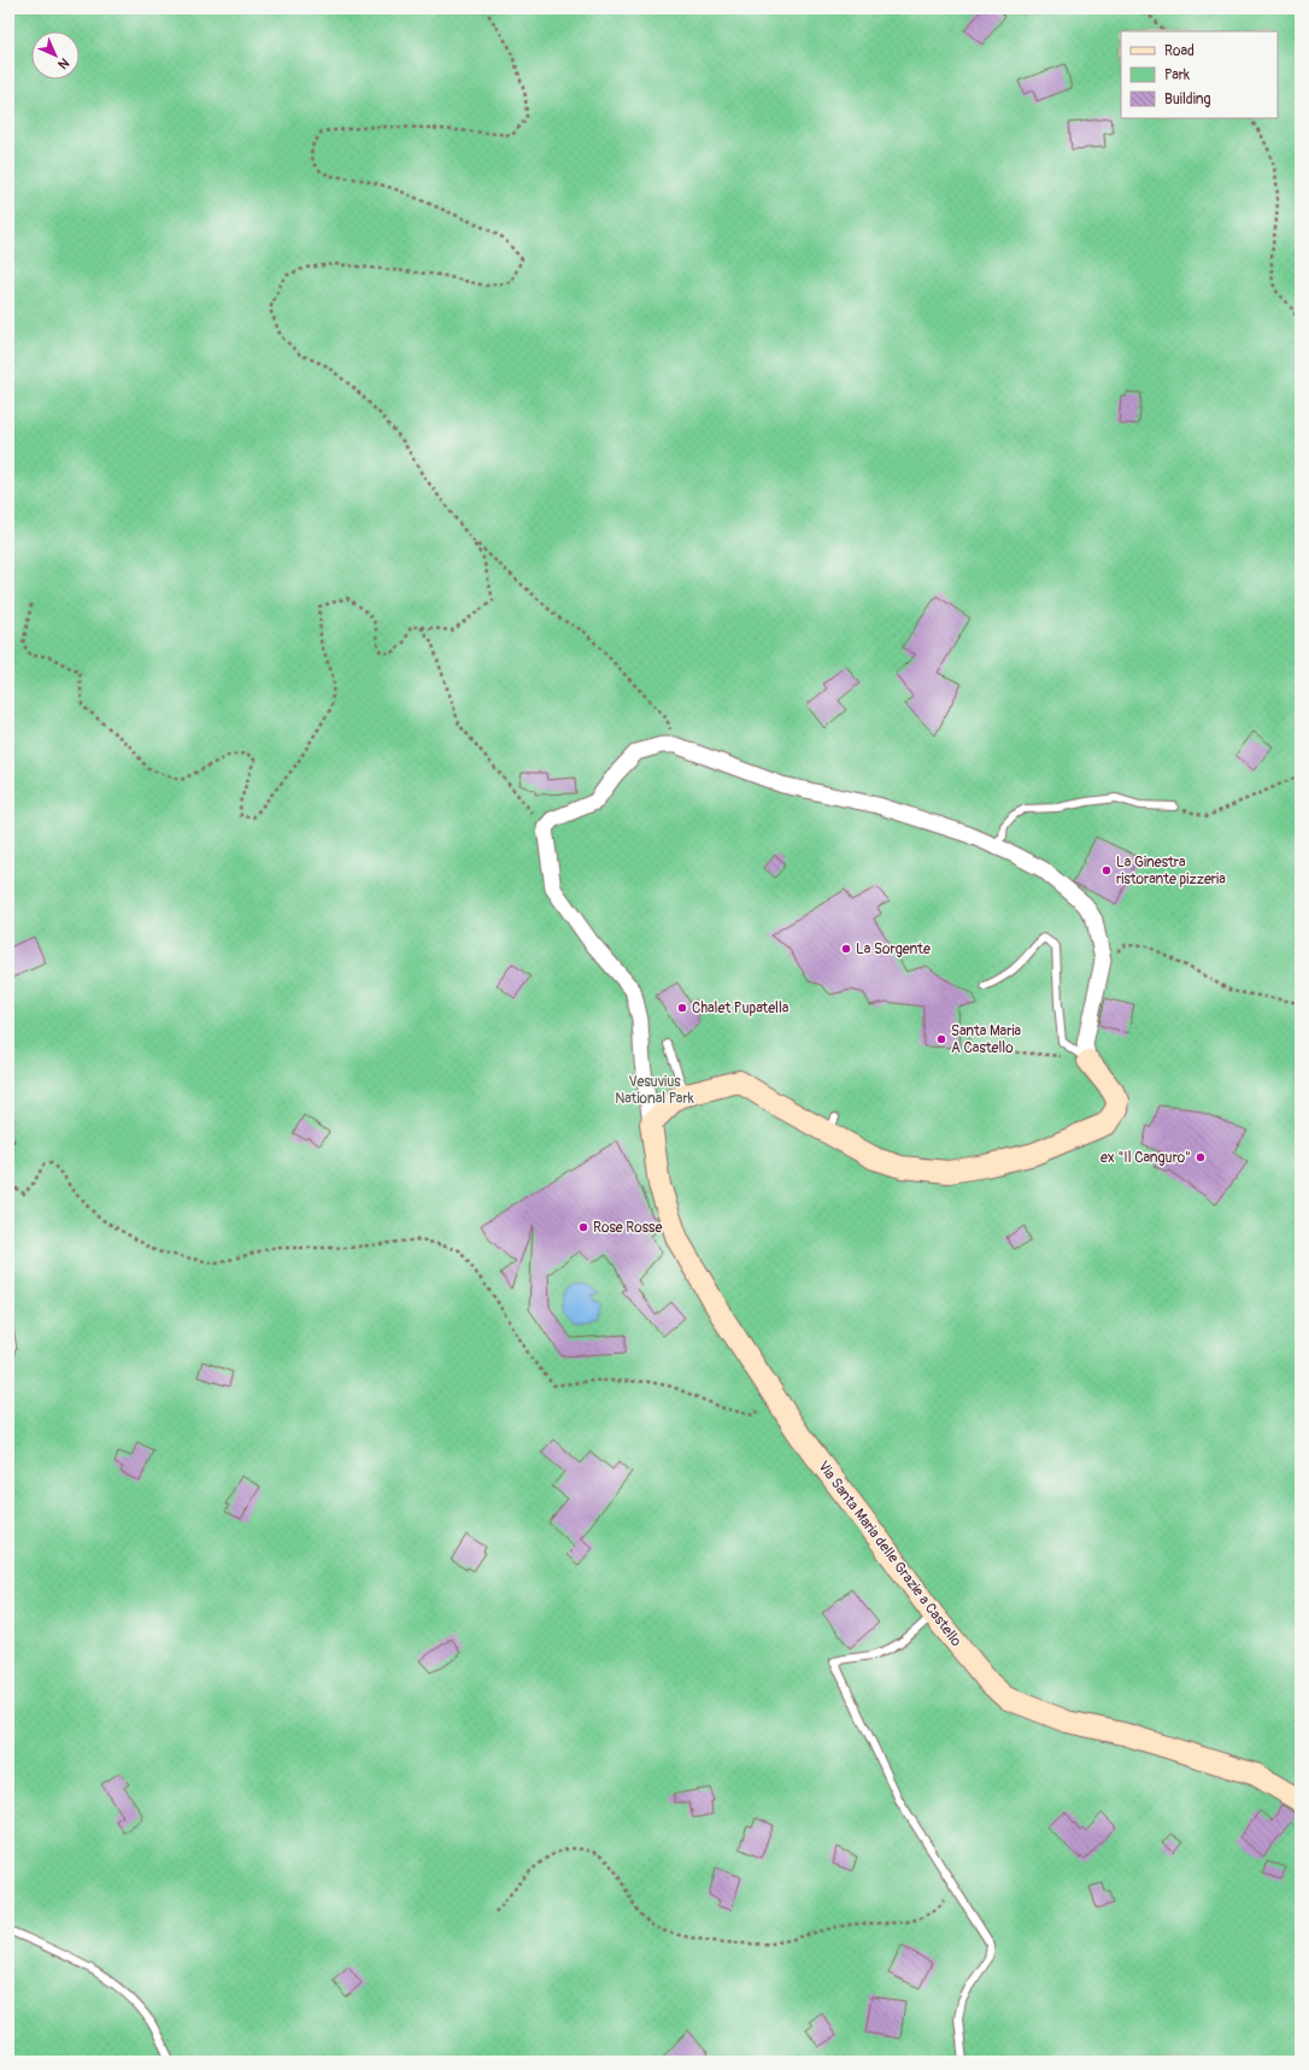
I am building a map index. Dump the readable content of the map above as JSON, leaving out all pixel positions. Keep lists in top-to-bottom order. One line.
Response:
{"streets":{"street":["Via Santa Maria delle Grazie a Castello"]},"parks":["Vesuvius National Park"],"places":["La Ginestra ristorante pizzeria","La Sorgente","Chalet Pupatella","Santa Maria A Castello","ex \"Il Canguro\"","Rose Rosse"],"legend":["Road","Park","Building"],"north":"bottom right"}
